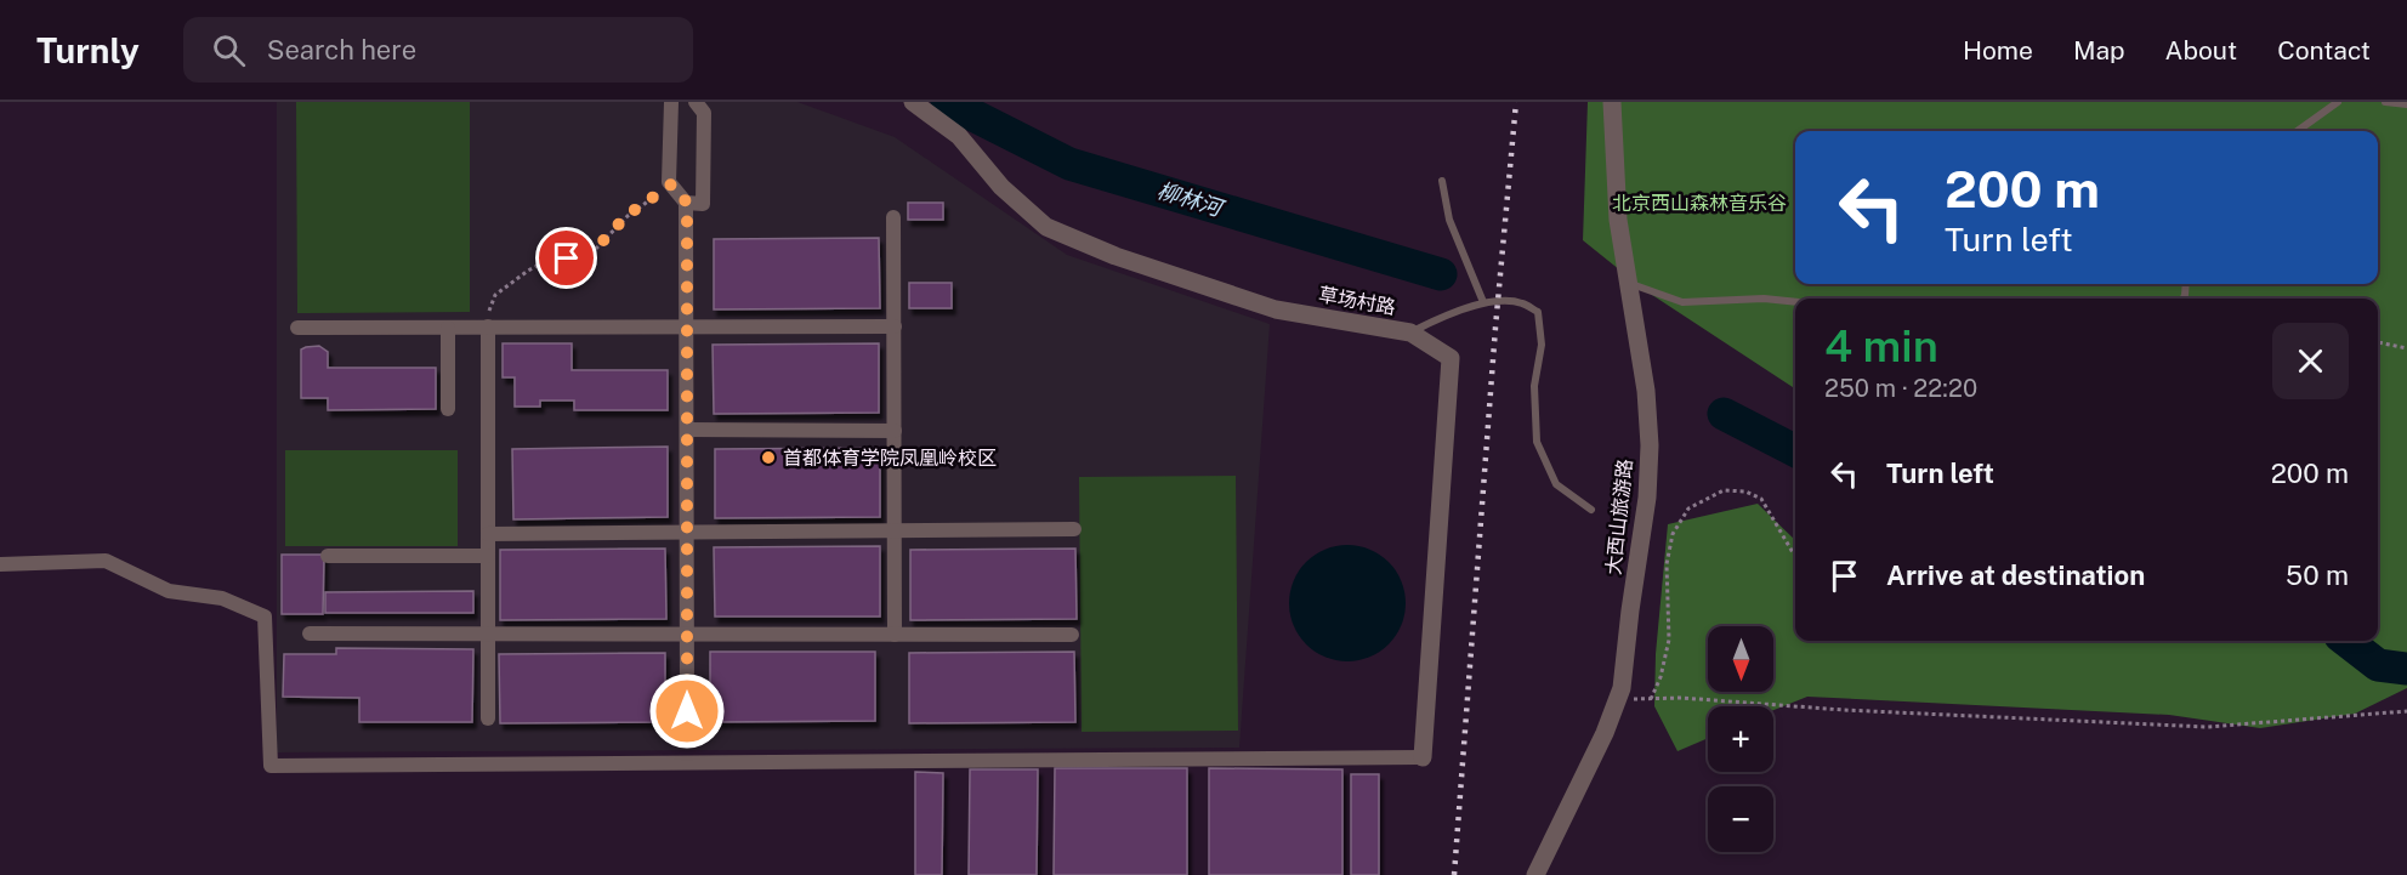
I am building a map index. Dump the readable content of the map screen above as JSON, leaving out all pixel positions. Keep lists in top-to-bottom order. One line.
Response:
{"streets":{"street":["草场村路","大西山旅游路"]},"water":["柳林河"],"parks":["北京西山森林音乐谷"],"places":["首都体育学院凤凰岭校区"],"north":"bottom","page":{"header":"Turnly","search":"Search here","nav":["Home","Map","About","Contact"],"turn":["200 m","Turn left"],"heading":["4 min","250 m · 22:20"],"list":[{"name":"Turn left","value":"200 m"},{"name":"Arrive at destination","value":"50 m"}],"map_buttons":["+","−"]}}
